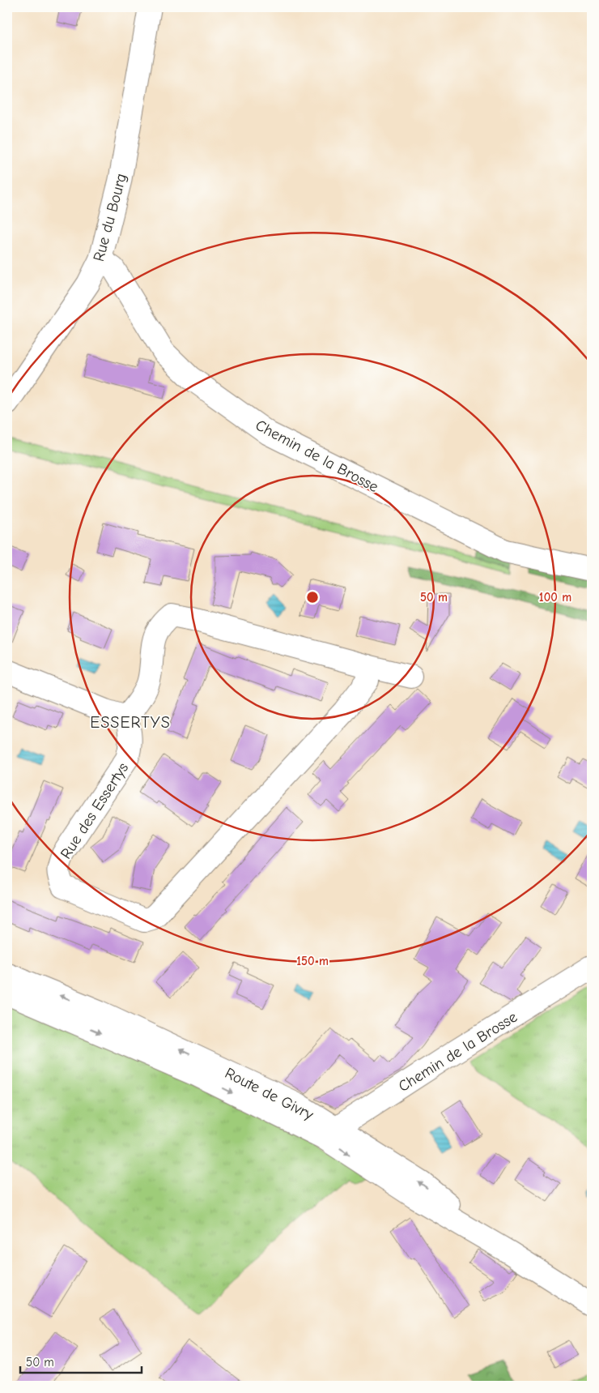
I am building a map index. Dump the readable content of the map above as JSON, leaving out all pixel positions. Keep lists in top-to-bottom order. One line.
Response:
{"streets":{"street":["Rue du Bourg","Chemin de la Brosse","Rue des Essertys","Route de Givry"]},"crossings":[["Rue du Bourg","Chemin de la Brosse"],["Chemin de la Brosse","Route de Givry"]],"districts":["ESSERTYS"],"scale_bar":"50 m","rings":["50 m","100 m","150 m"]}
